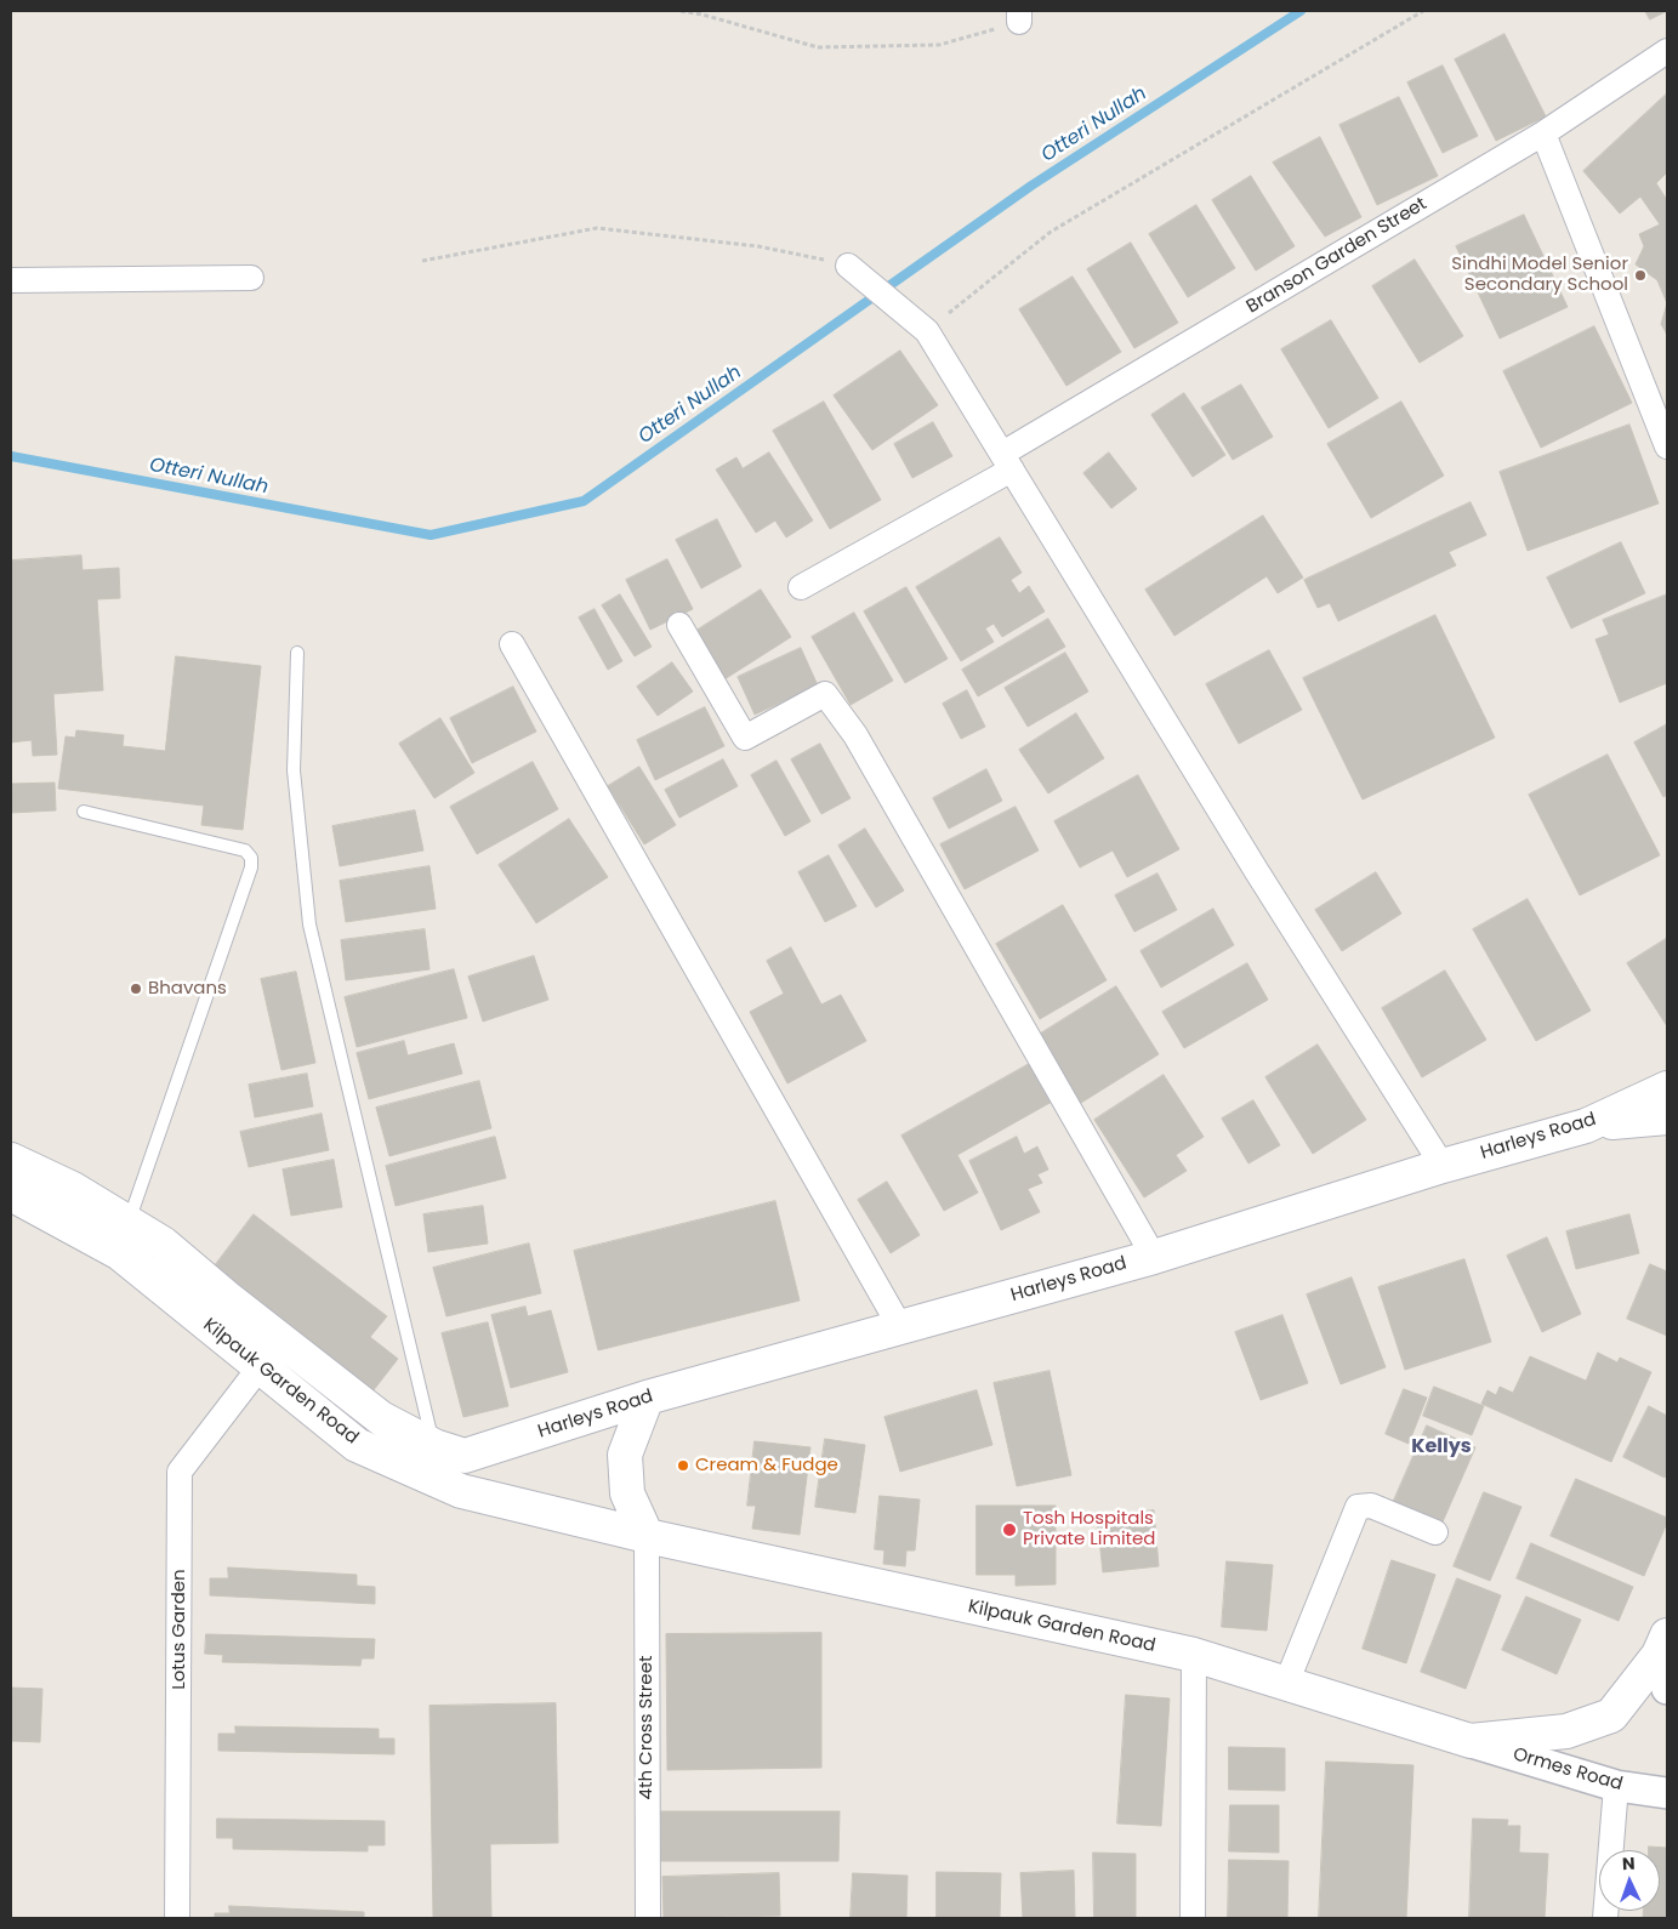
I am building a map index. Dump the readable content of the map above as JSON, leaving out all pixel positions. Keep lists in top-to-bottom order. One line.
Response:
{"streets":{"main road":["Harleys Road","Kilpauk Garden Road"],"street":["Branson Garden Street","Lotus Garden","4th Cross Street","Ormes Road"]},"crossings":[["Kilpauk Garden Road","Lotus Garden"],["Kilpauk Garden Road","4th Cross Street"],["Kilpauk Garden Road","Ormes Road"]],"districts":["Kellys"],"water":["Otteri Nullah"],"places":["Sindhi Model Senior Secondary School","Bhavans","Cream & Fudge","Tosh Hospitals Private Limited"],"north":"top"}
